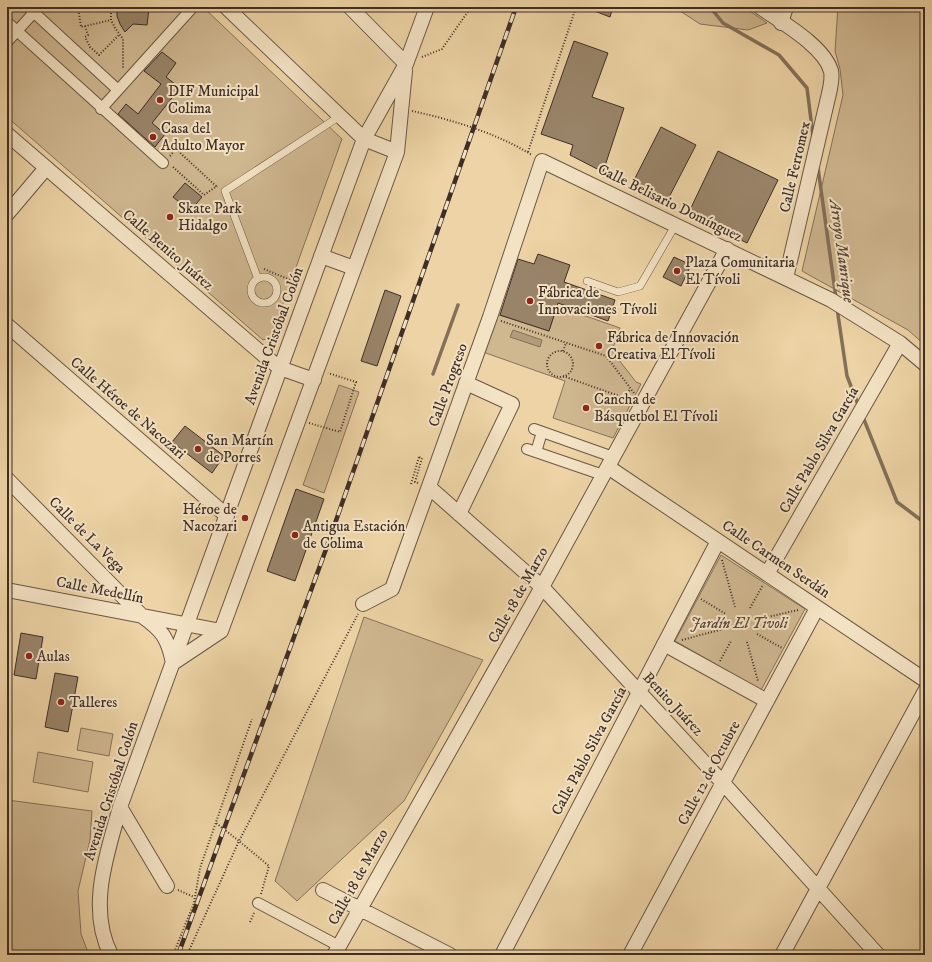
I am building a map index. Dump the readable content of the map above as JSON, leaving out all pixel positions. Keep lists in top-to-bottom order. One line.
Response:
{"streets":{"street":["Calle Ferromex","Calle Belisario Domínguez","Calle Benito Juárez","Avenida Cristóbal Colón","Calle Progreso","Calle Héroe de Nacozari","Calle Pablo Silva García","Calle de La Vega","Calle Carmen Serdán","Calle Medellín","Calle 18 de Marzo","Benito Juárez","Calle 12 de Octubre"]},"crossings":[["Calle Ferromex","Calle Belisario Domínguez"],["Calle Belisario Domínguez","Calle Progreso"],["Calle Belisario Domínguez","Calle Pablo Silva García"],["Calle Belisario Domínguez","Calle 18 de Marzo"],["Calle Benito Juárez","Avenida Cristóbal Colón"],["Avenida Cristóbal Colón","Calle Héroe de Nacozari"],["Avenida Cristóbal Colón","Calle de La Vega"],["Avenida Cristóbal Colón","Calle Medellín"],["Calle Progreso","Benito Juárez"],["Calle Pablo Silva García","Calle Carmen Serdán"],["Calle Pablo Silva García","Benito Juárez"],["Calle de La Vega","Calle Medellín"],["Calle Carmen Serdán","Calle 18 de Marzo"],["Calle Carmen Serdán","Calle 12 de Octubre"],["Calle 18 de Marzo","Benito Juárez"],["Benito Juárez","Calle 12 de Octubre"]],"water":["Arroyo Manrique"],"parks":["Jardín El Tivoli"],"places":["DIF Municipal Colima","Casa del Adulto Mayor","Skate Park Hidalgo","Plaza Comunitaria El Tívoli","Fábrica de Innovaciones Tívoli","Fábrica de Innovación Creativa El Tívoli","Cancha de Básquetbol El Tívoli","San Martín de Porres","Héroe de Nacozari","Antigua Estación de Colima","Aulas","Talleres"]}
